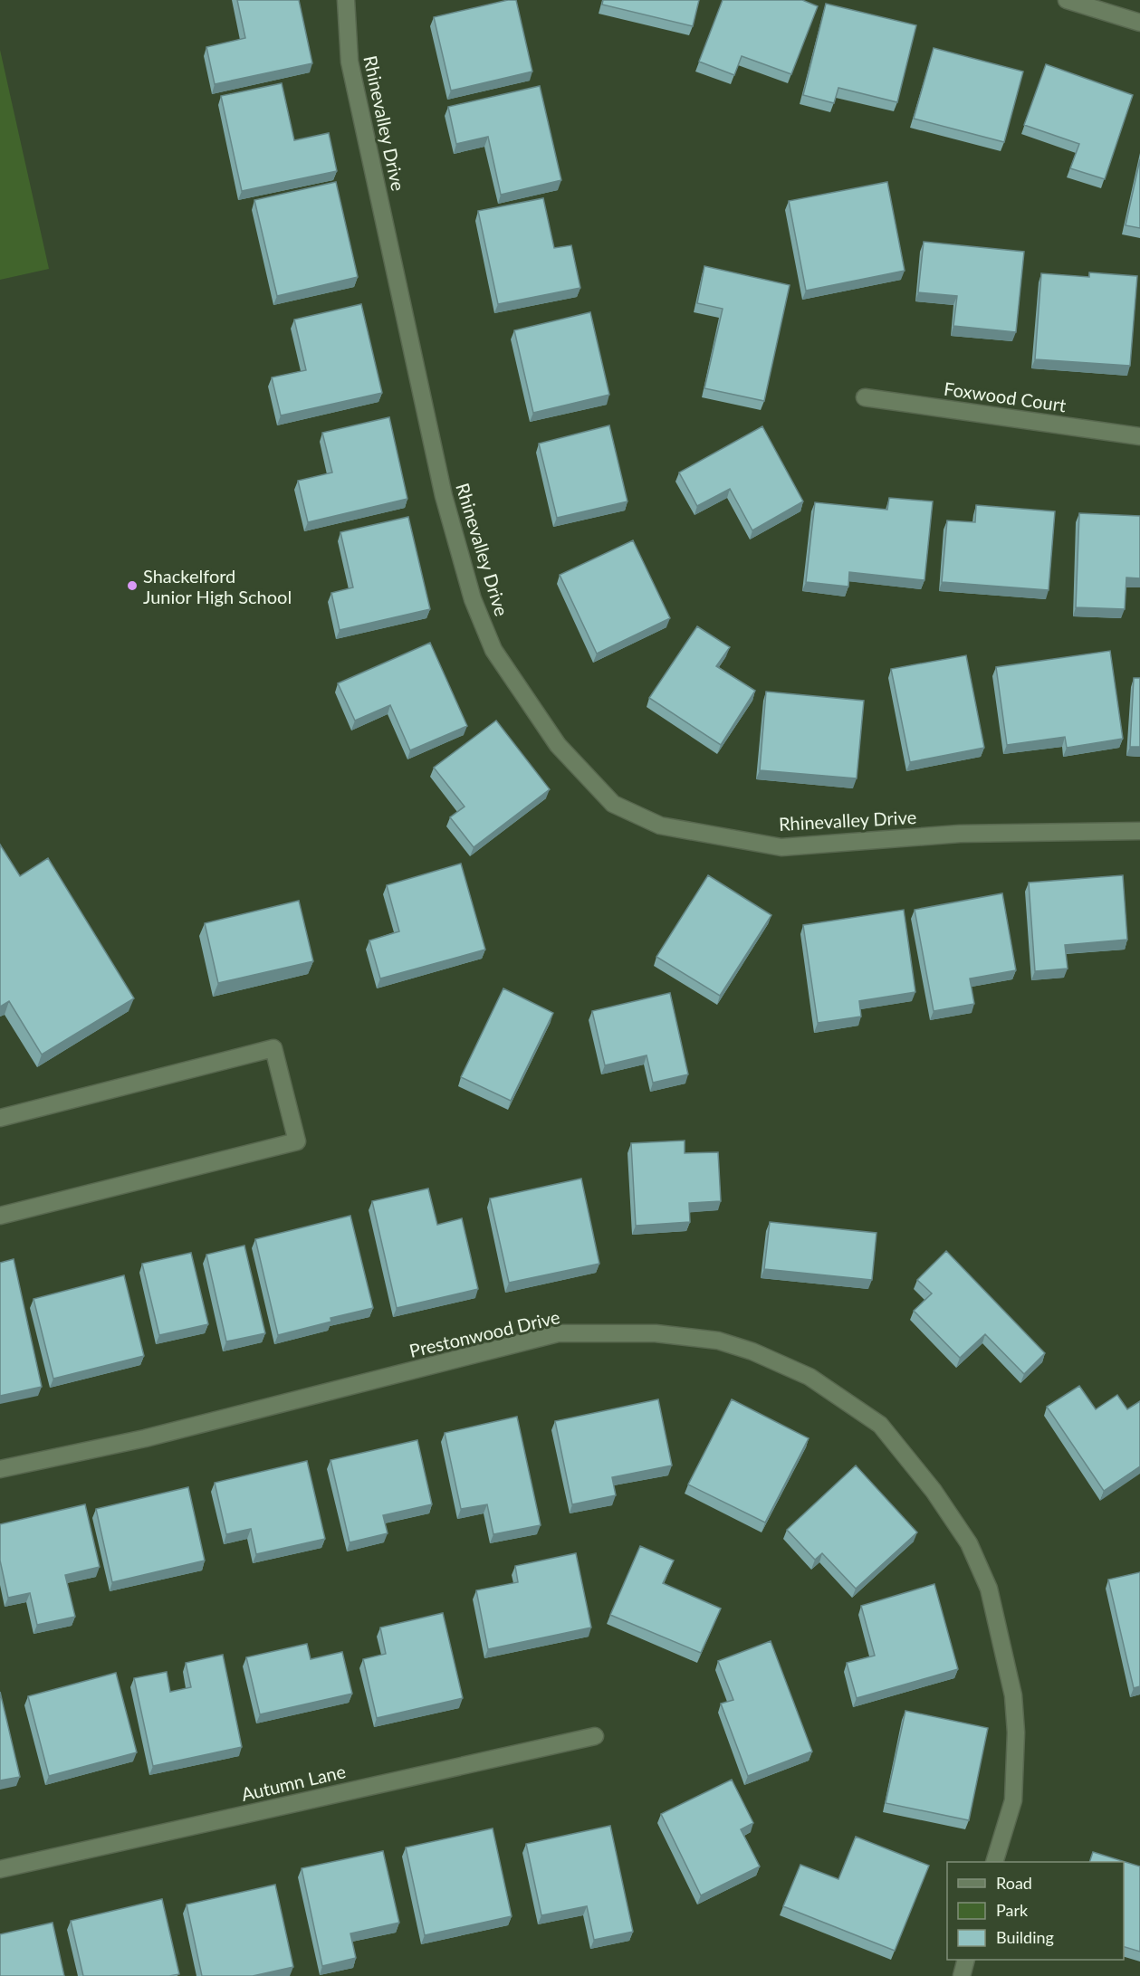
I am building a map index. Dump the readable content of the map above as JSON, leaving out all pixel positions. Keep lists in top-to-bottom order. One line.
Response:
{"streets":{"street":["Rhinevalley Drive","Foxwood Court","Prestonwood Drive","Autumn Lane"]},"places":["Shackelford Junior High School"],"legend":["Road","Park","Building"]}
